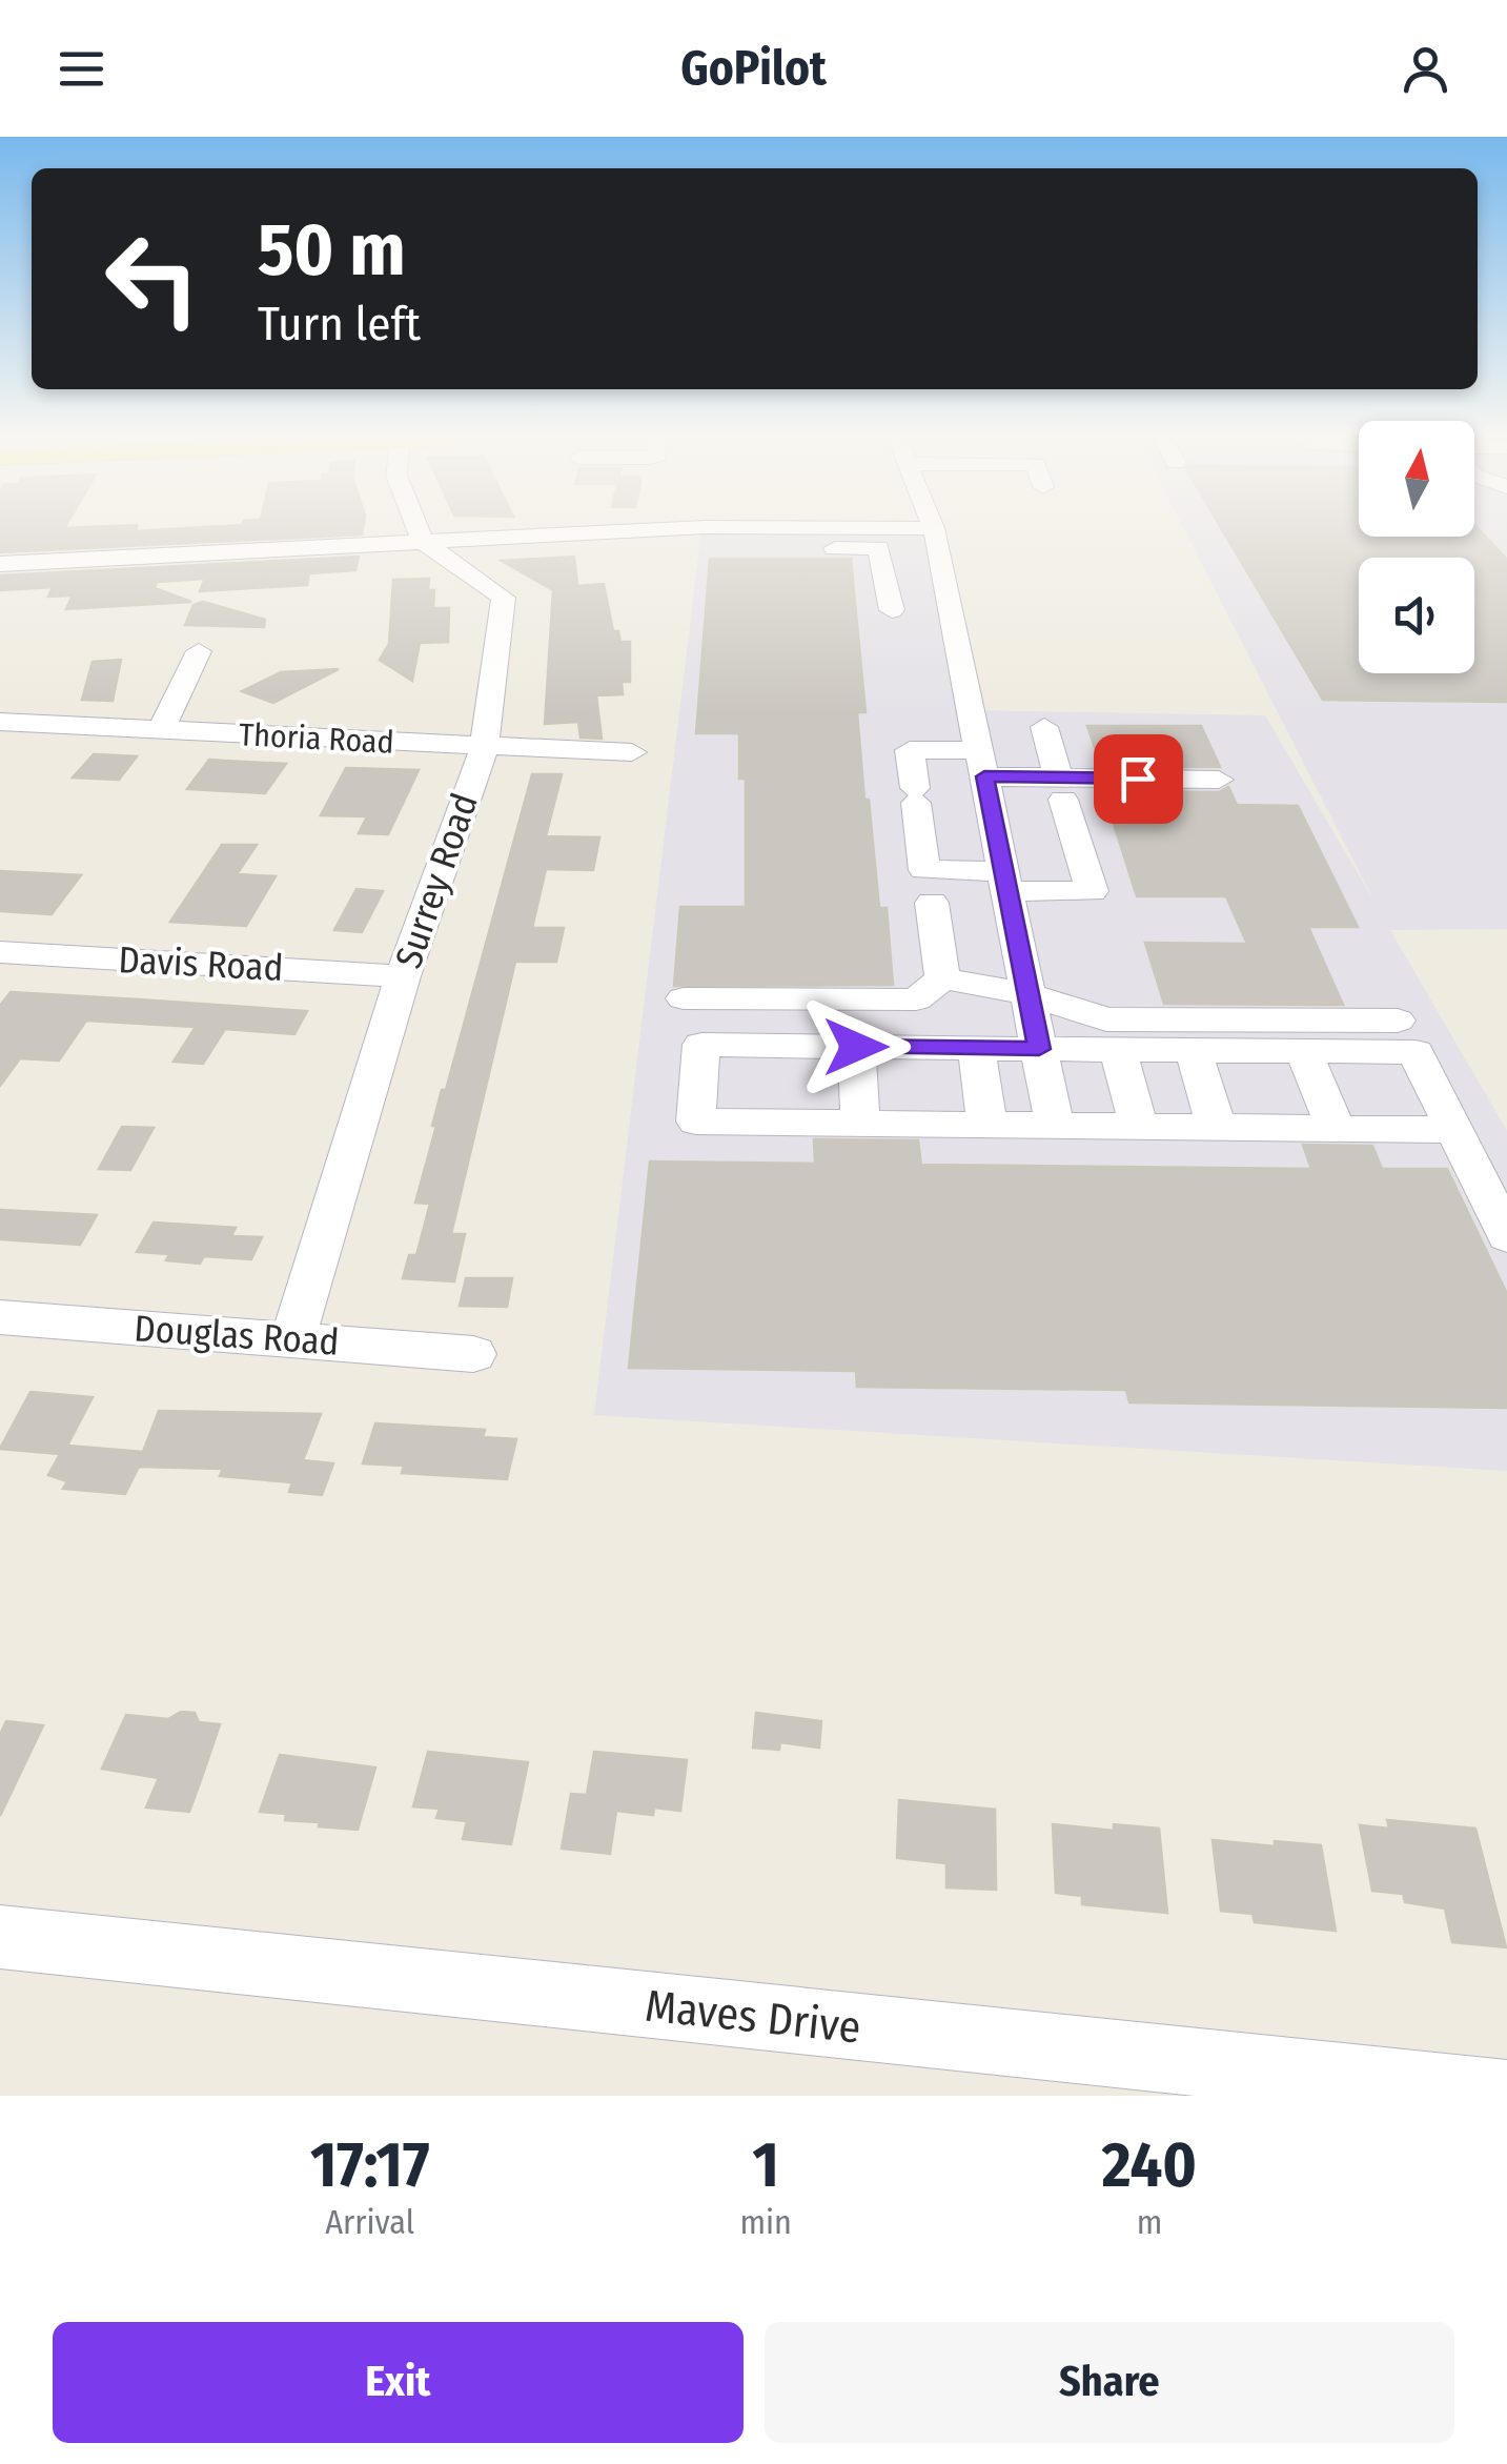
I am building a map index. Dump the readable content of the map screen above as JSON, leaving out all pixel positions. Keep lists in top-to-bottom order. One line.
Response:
{"streets":{"street":["Thoria Road","Surrey Road","Davis Road","Douglas Road","Maves Drive"]},"crossings":[["Thoria Road","Surrey Road"],["Surrey Road","Davis Road"],["Surrey Road","Douglas Road"]],"north":"top","page":{"header":"GoPilot","turn":["50 m","Turn left"],"eta":["17:17","Arrival","1","min","240","m"],"buttons":["Exit","Share"]}}
